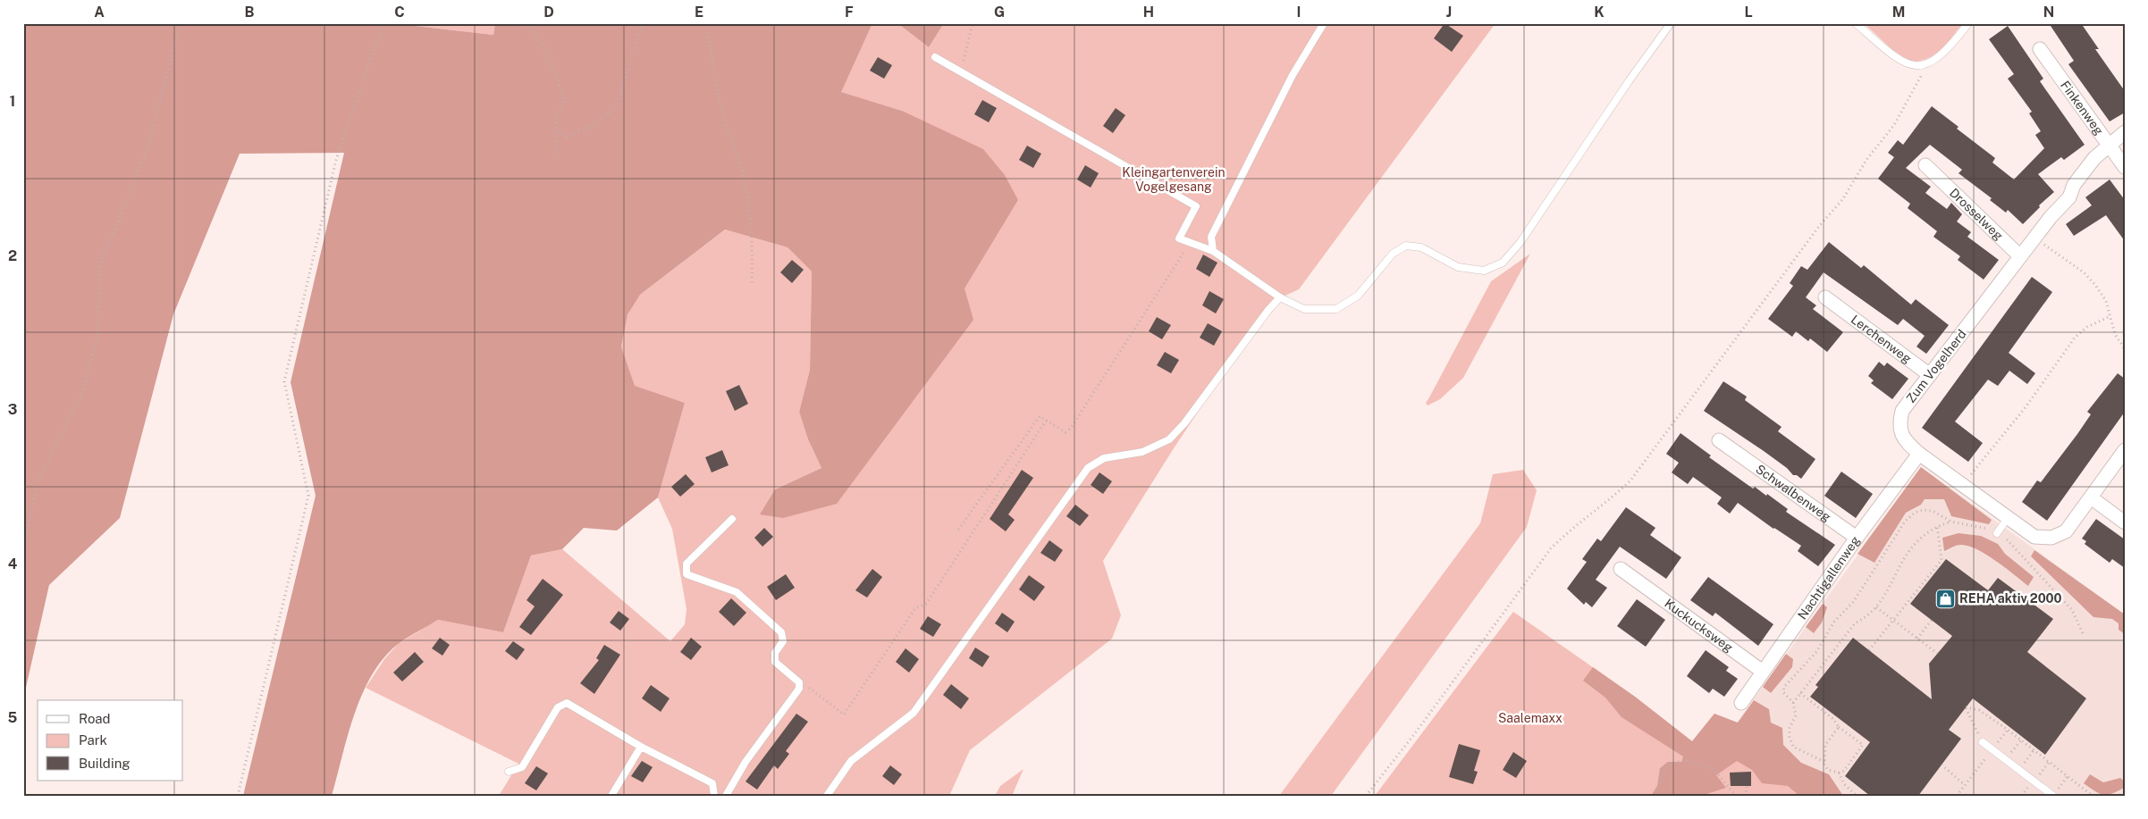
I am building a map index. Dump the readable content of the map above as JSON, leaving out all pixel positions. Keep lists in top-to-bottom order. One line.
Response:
{"streets":{"street":["Finkenweg","Drosselweg","Lerchenweg","Zum Vogelherd","Schwalbenweg","Nachtigallenweg","Kuckucksweg"]},"crossings":[["Finkenweg","Zum Vogelherd"],["Drosselweg","Zum Vogelherd"],["Lerchenweg","Zum Vogelherd"],["Zum Vogelherd","Nachtigallenweg"],["Schwalbenweg","Nachtigallenweg"],["Nachtigallenweg","Kuckucksweg"]],"parks":["Kleingartenverein Vogelgesang","Saalemaxx"],"places":{"shop":["REHA aktiv 2000"]},"legend":["Road","Park","Building"],"grid":{"columns":["A","B","C","D","E","F","G","H","I","J","K","L","M","N"],"rows":["1","2","3","4","5"]}}
